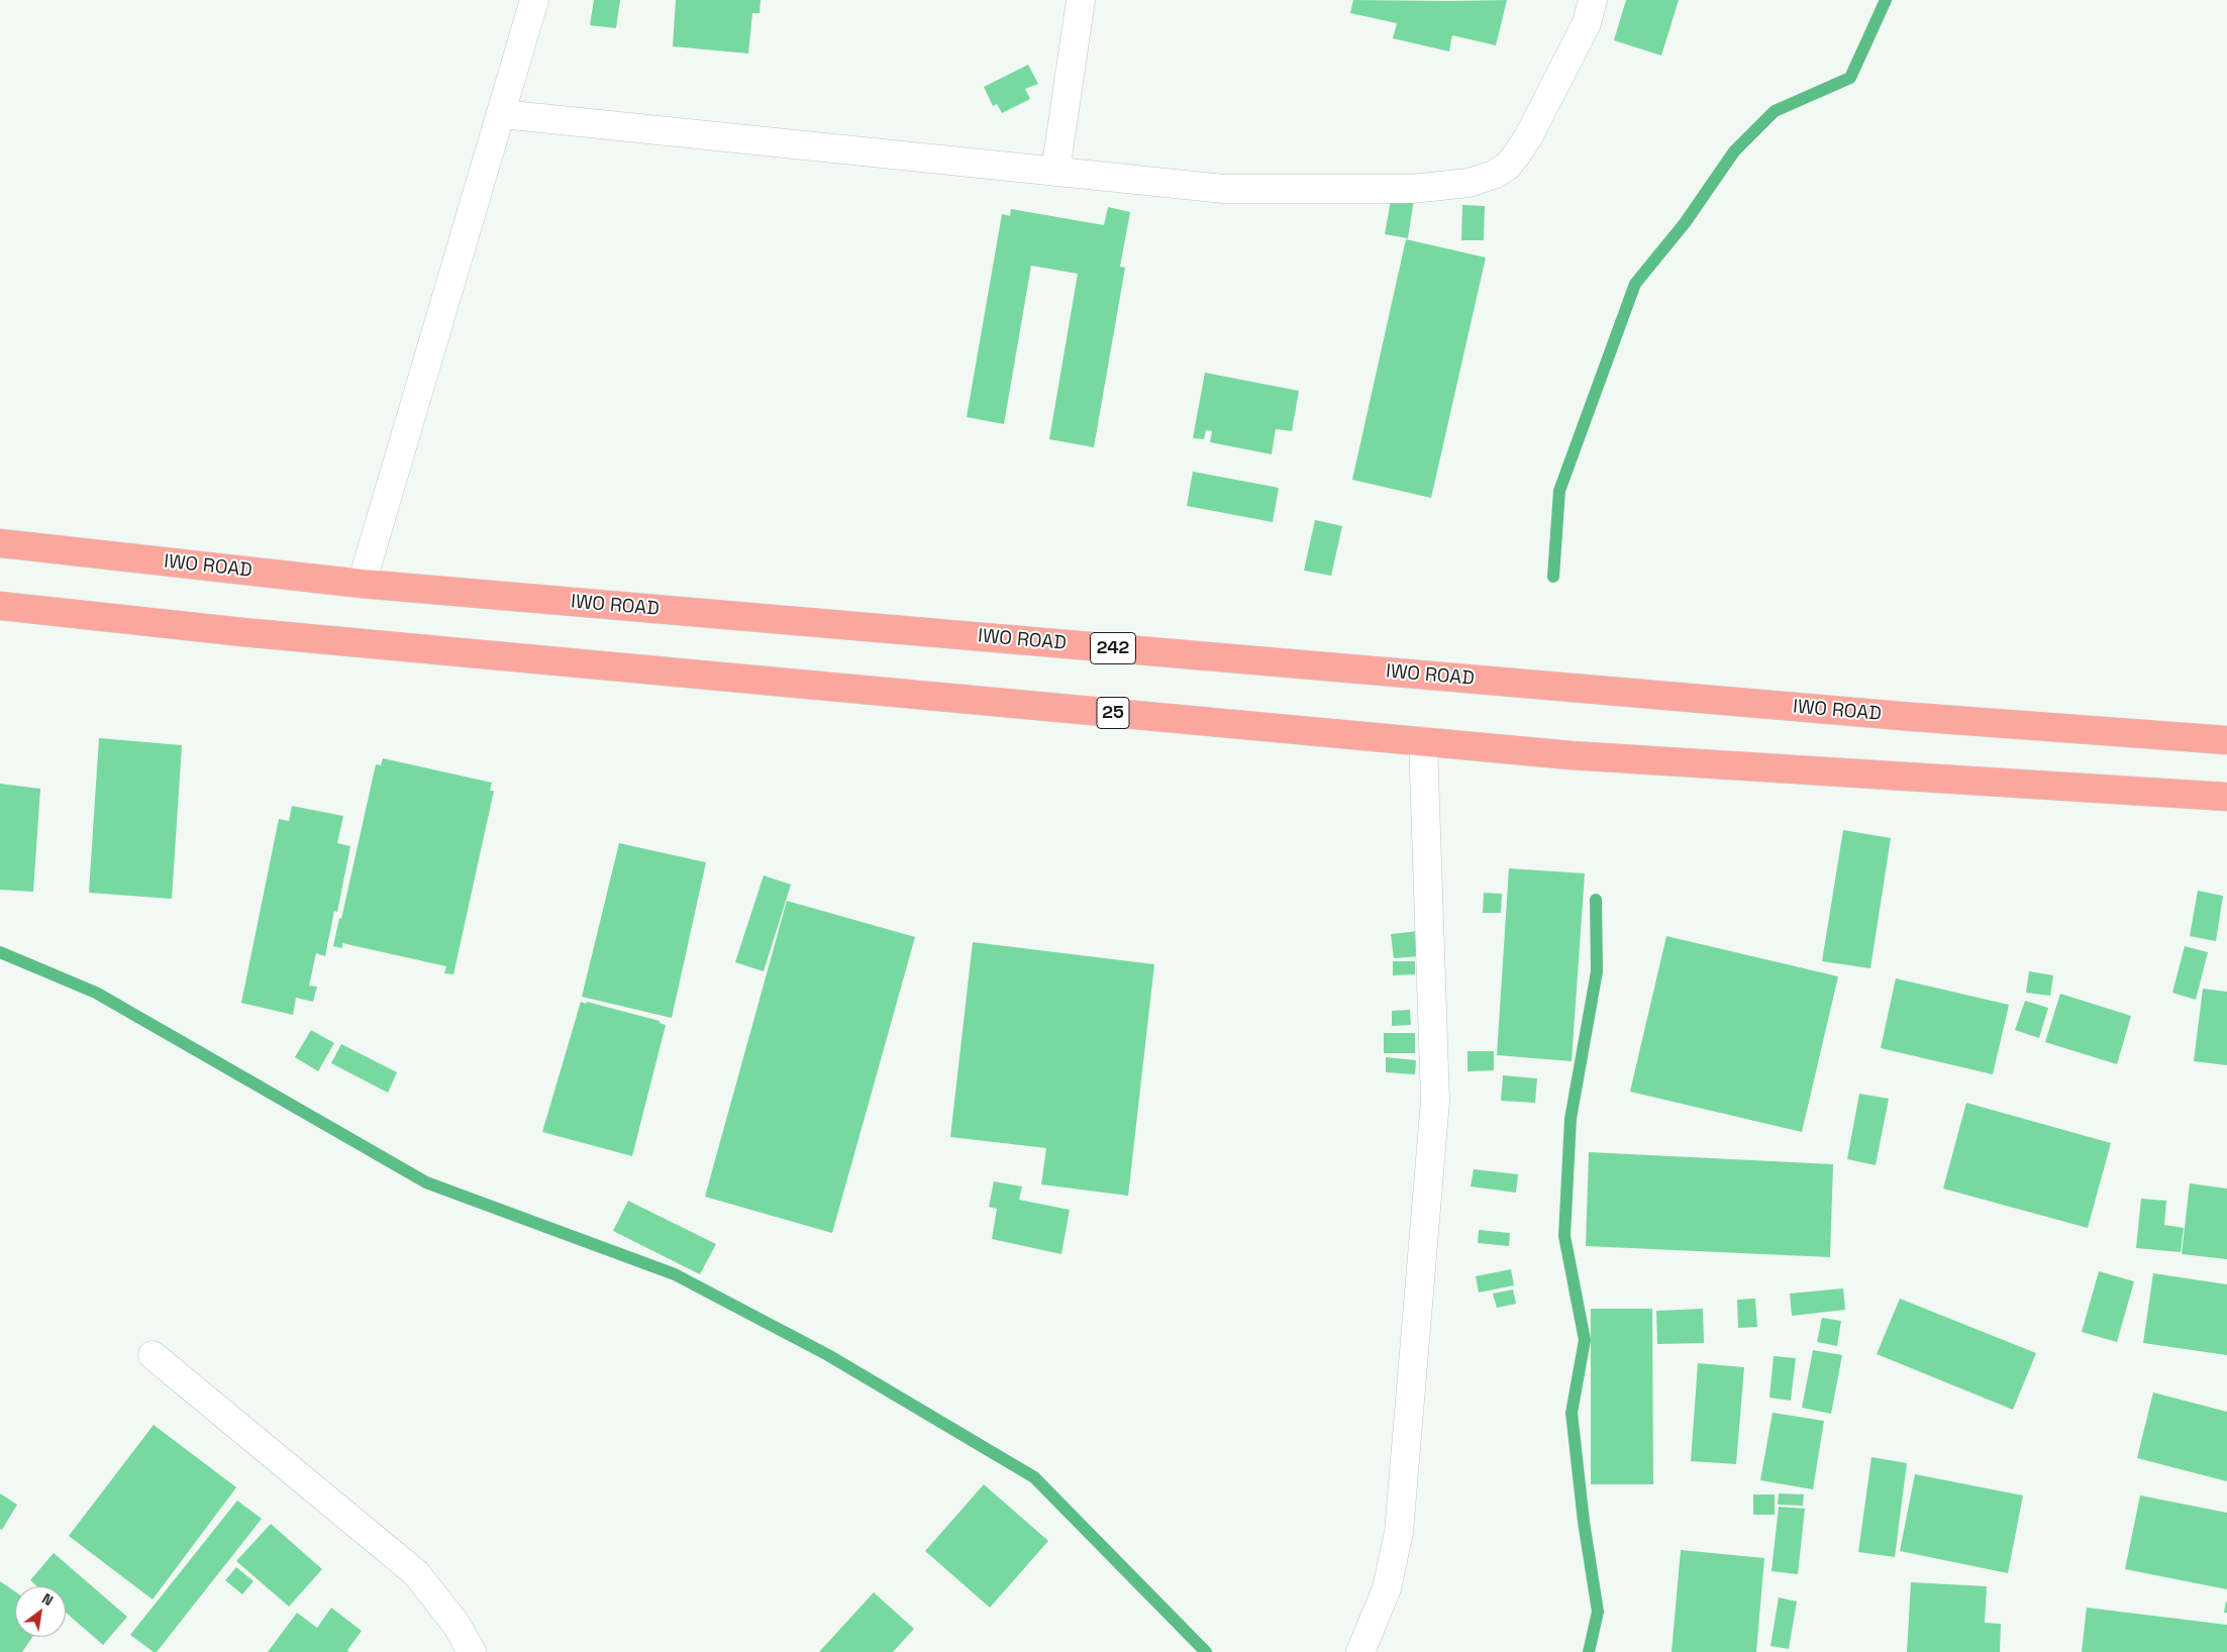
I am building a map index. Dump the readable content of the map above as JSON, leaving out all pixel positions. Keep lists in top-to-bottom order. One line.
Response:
{"streets":{"main road":["IWO ROAD","242","25"]},"north":"top right"}
